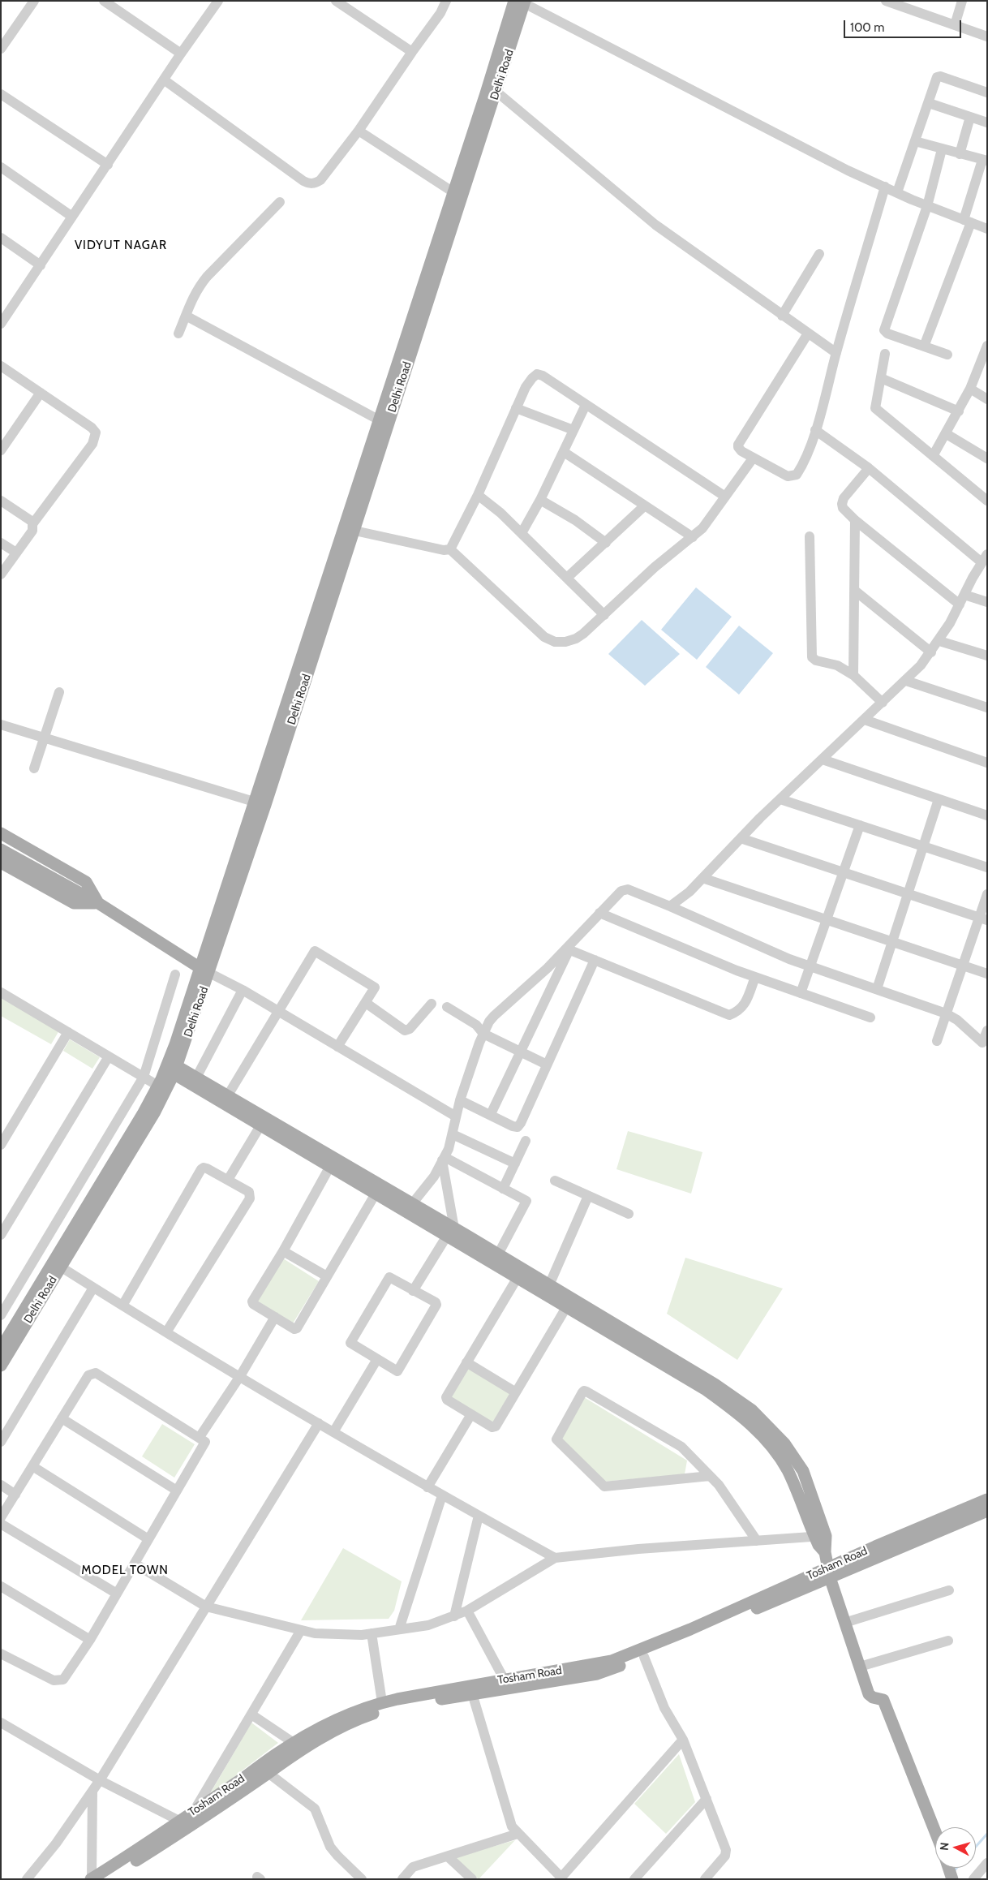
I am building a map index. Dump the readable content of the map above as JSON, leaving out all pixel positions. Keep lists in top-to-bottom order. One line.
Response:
{"streets":{"main road":["Delhi Road","Tosham Road"]},"districts":["VIDYUT NAGAR","MODEL TOWN"],"scale_bar":"100 m","north":"left"}
